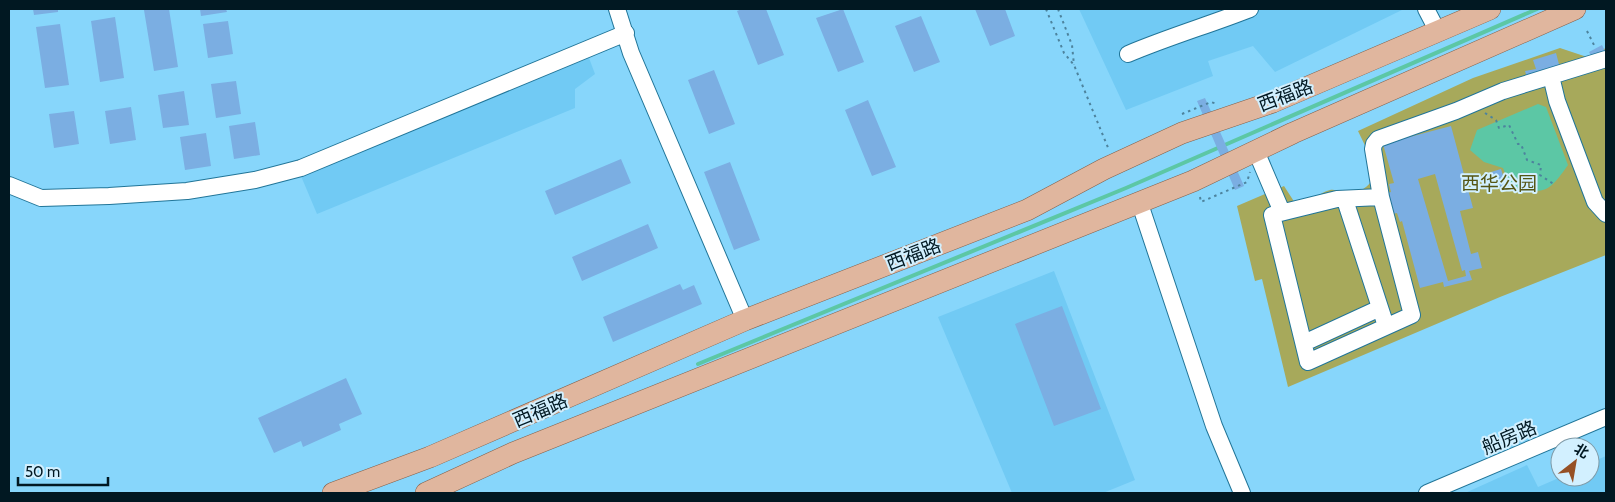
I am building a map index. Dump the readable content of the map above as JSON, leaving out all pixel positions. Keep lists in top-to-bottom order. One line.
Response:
{"streets":{"main road":["西福路"],"street":["船房路"]},"parks":["西华公园"],"scale_bar":"50 m","north":"top right"}
